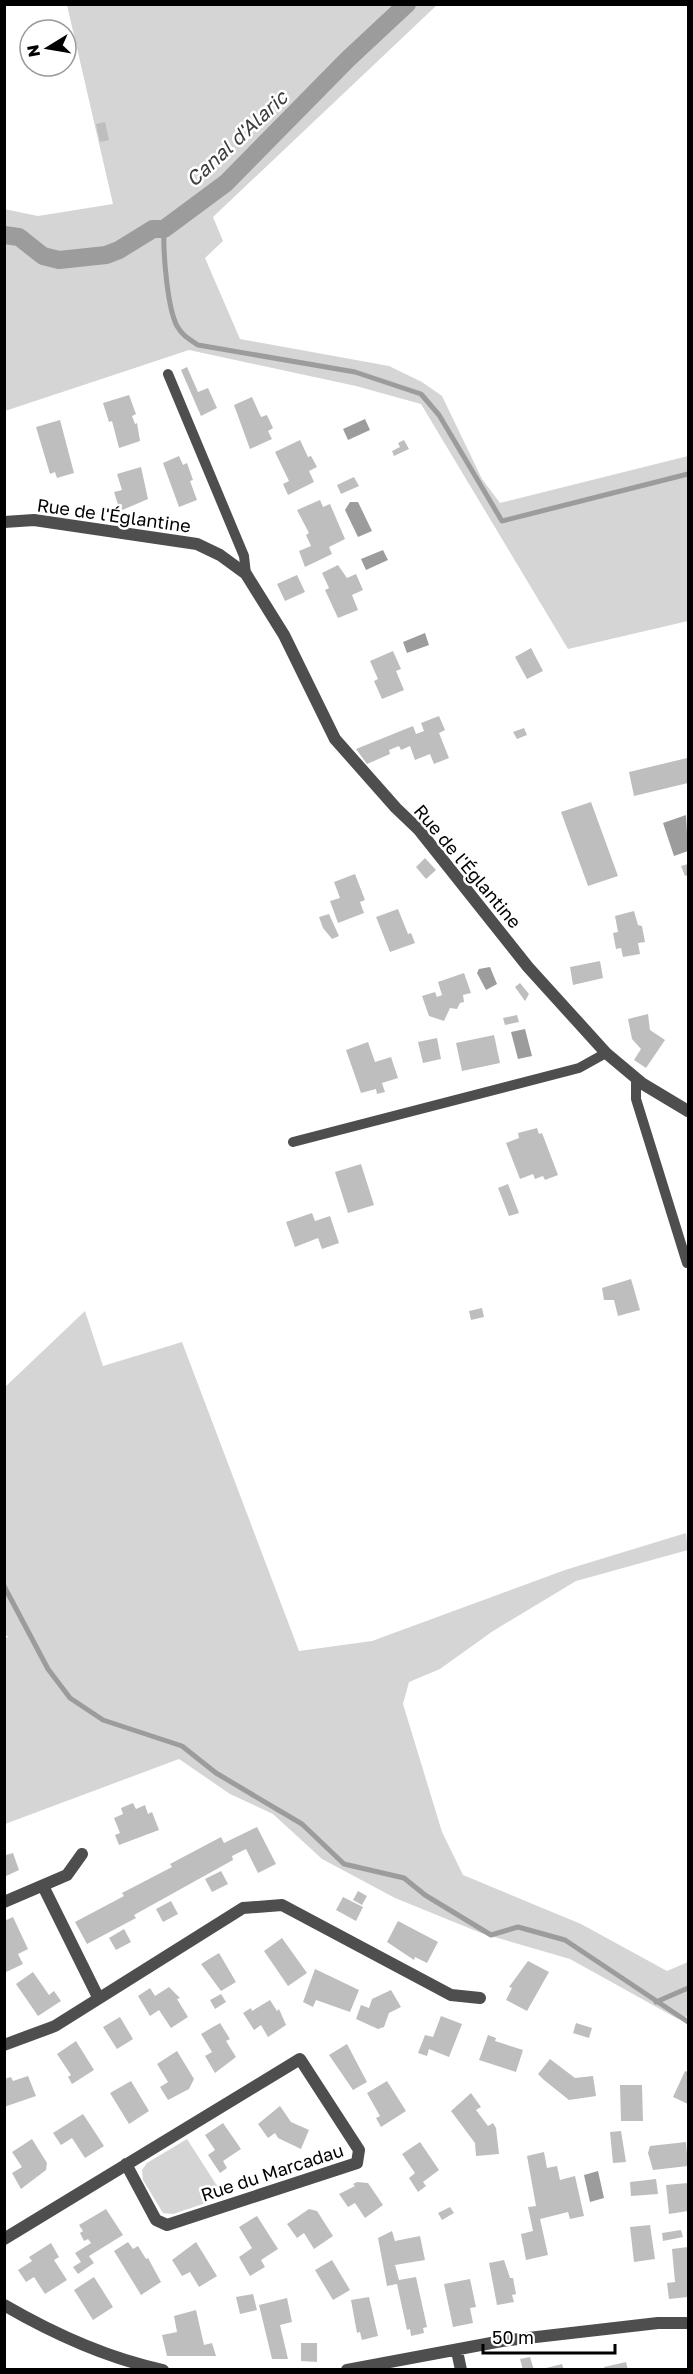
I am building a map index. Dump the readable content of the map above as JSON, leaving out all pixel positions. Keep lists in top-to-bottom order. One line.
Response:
{"streets":{"street":["Rue de l'Églantine","Rue du Marcadau"]},"water":["Canal d'Alaric"],"scale_bar":"50 m","north":"left"}
